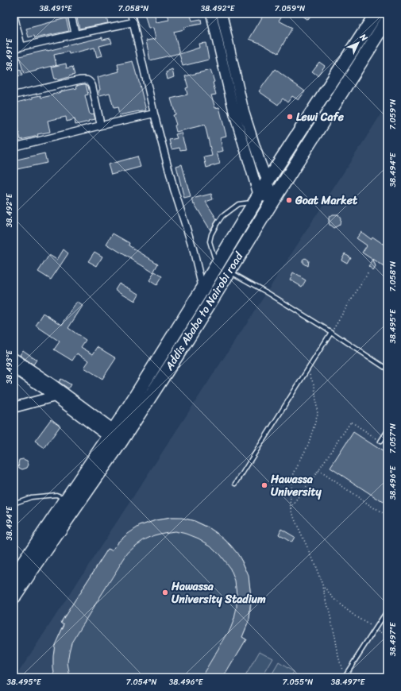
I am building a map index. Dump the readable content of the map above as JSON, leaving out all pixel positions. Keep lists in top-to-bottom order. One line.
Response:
{"streets":{"highway":["Addis Ababa to Nairobi road"]},"places":["Lewi Cafe","Goat Market","Hawassa University","Hawassa University Stadium"],"north":"top right","coordinates":["38.491°E","7.058°N","38.492°E","7.059°N","38.494°E","38.495°E","38.493°E","7.057°N","38.496°E","38.497°E","7.054°N","7.055°N"]}
